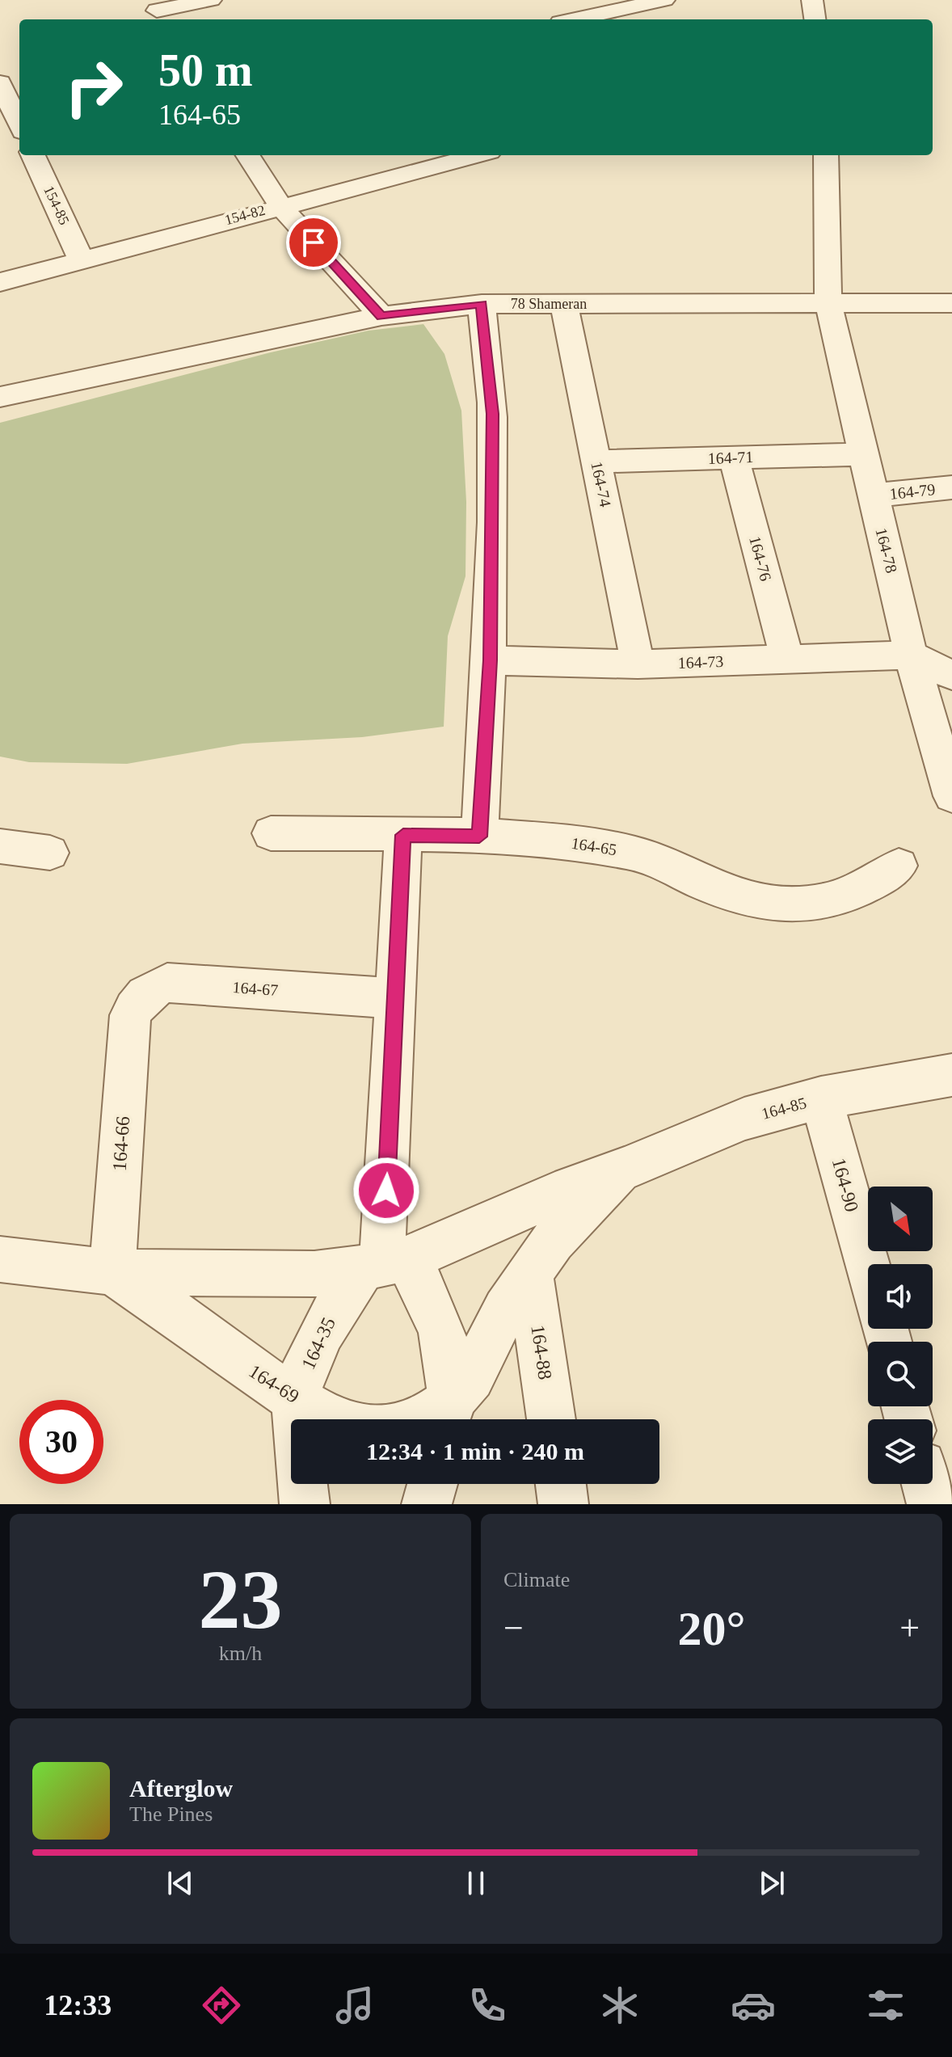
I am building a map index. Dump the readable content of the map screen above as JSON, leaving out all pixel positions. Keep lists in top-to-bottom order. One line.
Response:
{"streets":{"street":["154-85","154-82","78 Shameran","164-71","164-74","164-79","164-78","164-76","164-73","164-65","164-67","164-85","164-66","164-90","164-35","164-88","164-69"]},"crossings":[["154-85","154-82"],["78 Shameran","164-74"],["78 Shameran","164-78"],["164-71","164-74"],["164-71","164-78"],["164-71","164-76"],["164-74","164-73"],["164-79","164-78"],["164-78","164-73"],["164-76","164-73"],["164-67","164-66"],["164-85","164-90"],["164-85","164-35"],["164-85","164-88"],["164-85","164-69"],["164-66","164-69"],["164-35","164-69"]],"north":"bottom right","page":{"turn":["50 m","164-65"],"limit":"30","trip":"12:34 · 1 min · 240 m","tile":[["23","km/h"],"Climate"],"heat":["−","20°","+"],"song":["Afterglow","The Pines"],"tabs":"12:33"}}
